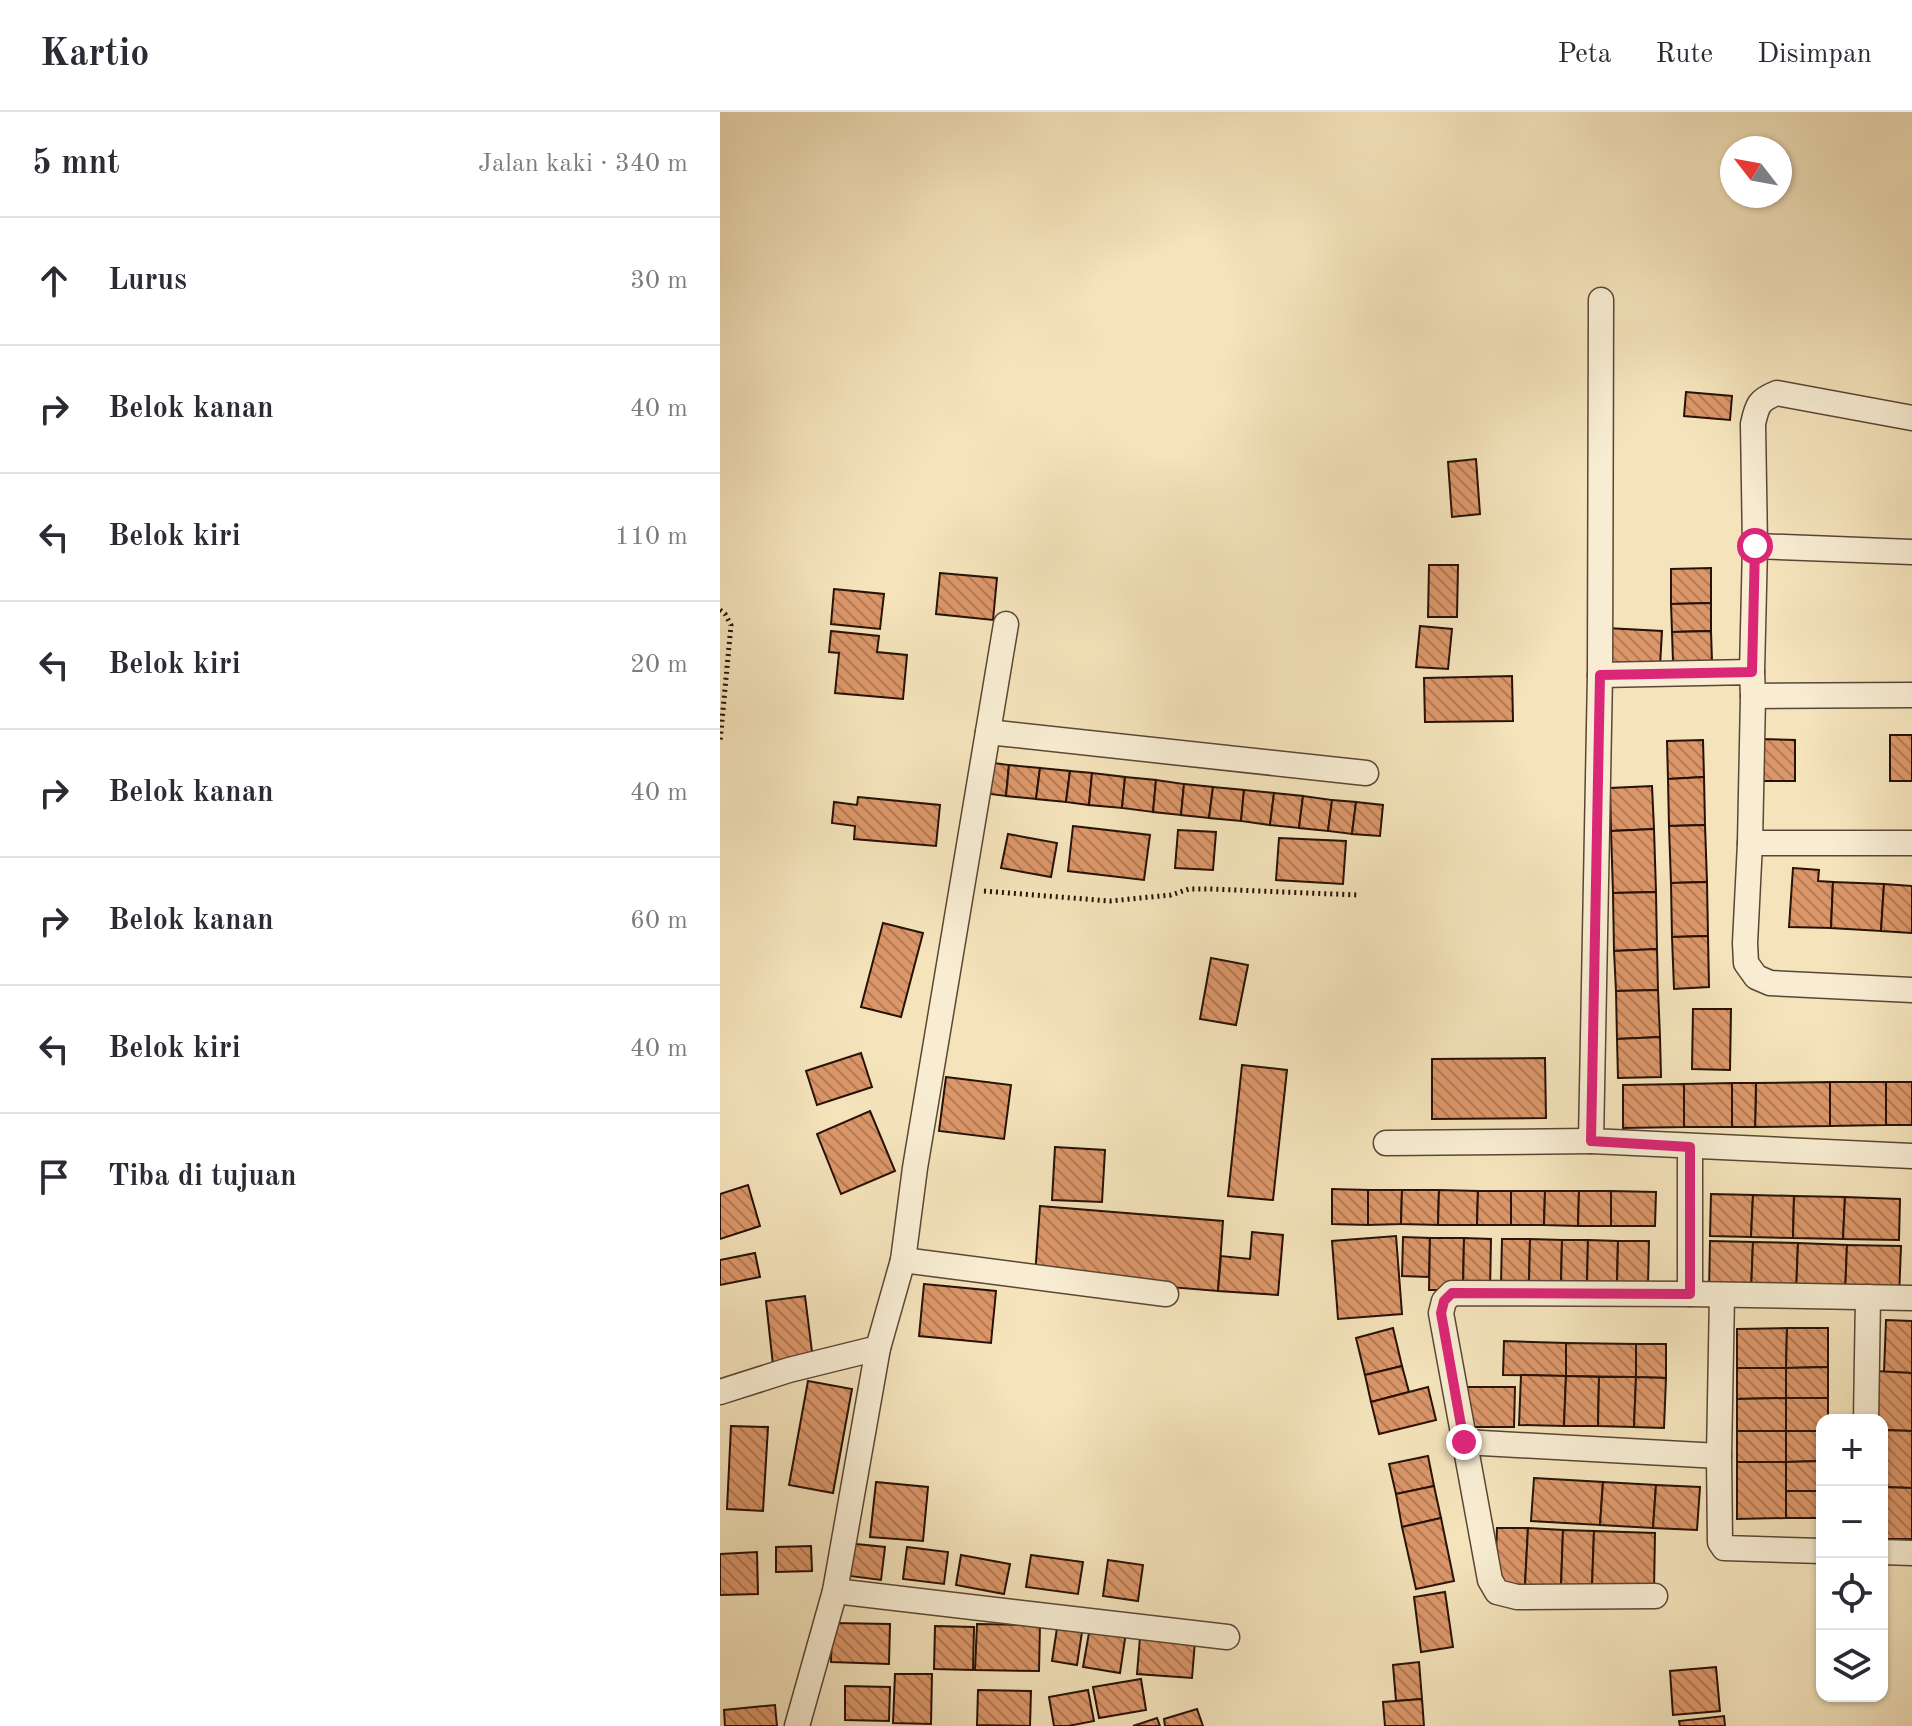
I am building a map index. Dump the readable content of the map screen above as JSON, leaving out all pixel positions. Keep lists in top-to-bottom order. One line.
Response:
{"north":"top left","page":{"header":"Kartio","nav":["Peta","Rute","Disimpan"],"heading":["5 mnt","Jalan kaki · 340 m"],"list":[["Lurus","30 m"],["Belok kanan","40 m"],["Belok kiri","110 m"],["Belok kiri","20 m"],["Belok kanan","40 m"],["Belok kanan","60 m"],["Belok kiri","40 m"],"Tiba di tujuan"],"map_buttons":["+","−"]}}
